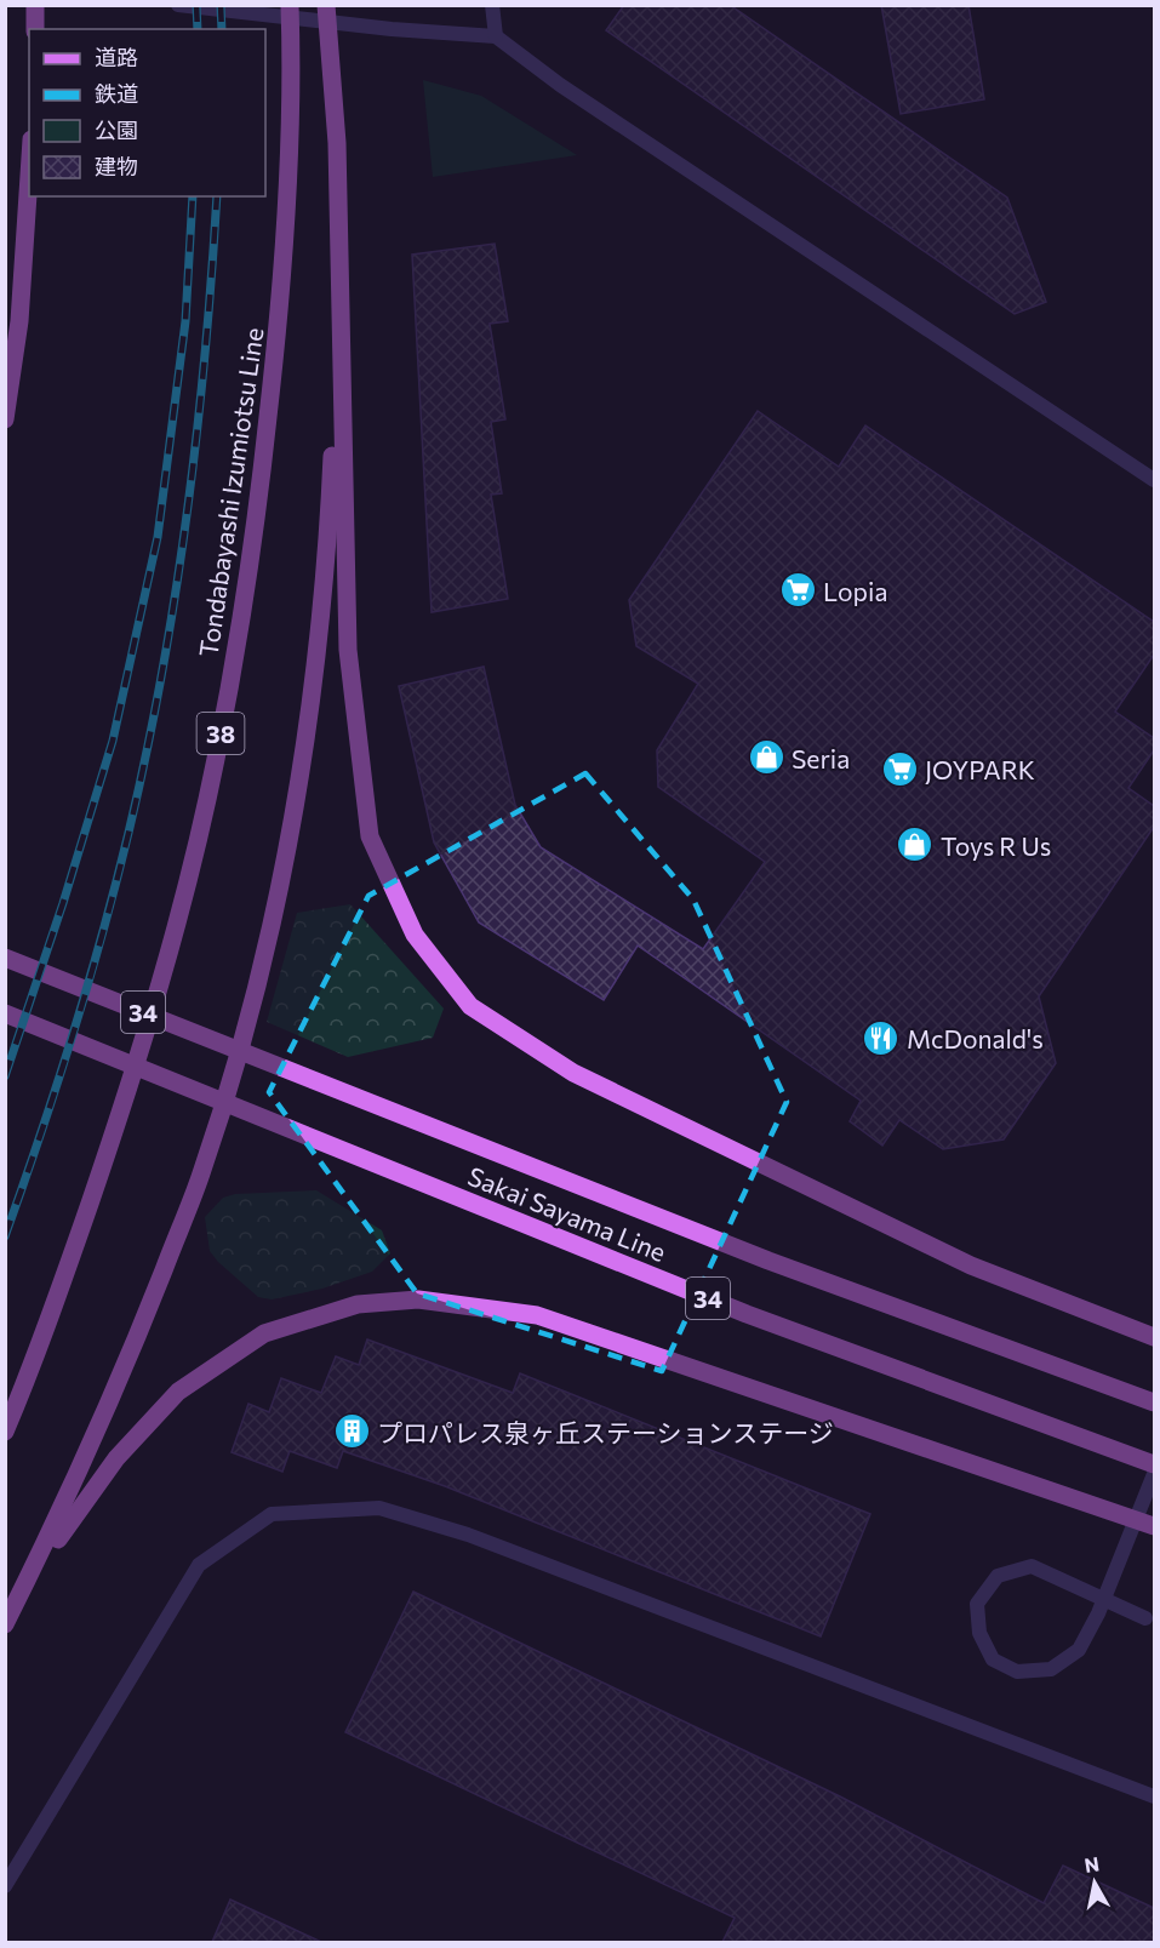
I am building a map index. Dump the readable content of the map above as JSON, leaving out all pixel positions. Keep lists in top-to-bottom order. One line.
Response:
{"streets":{"main road":["Tondabayashi Izumiotsu Line","38","34","Sakai Sayama Line"]},"places":{"supermarket":["Lopia","JOYPARK"],"shop":["Seria","Toys R Us"],"restaurant":["McDonald's"],"building":["プロパレス泉ヶ丘ステーションステージ"]},"legend":["道路","鉄道","公園","建物"],"north":"top"}
